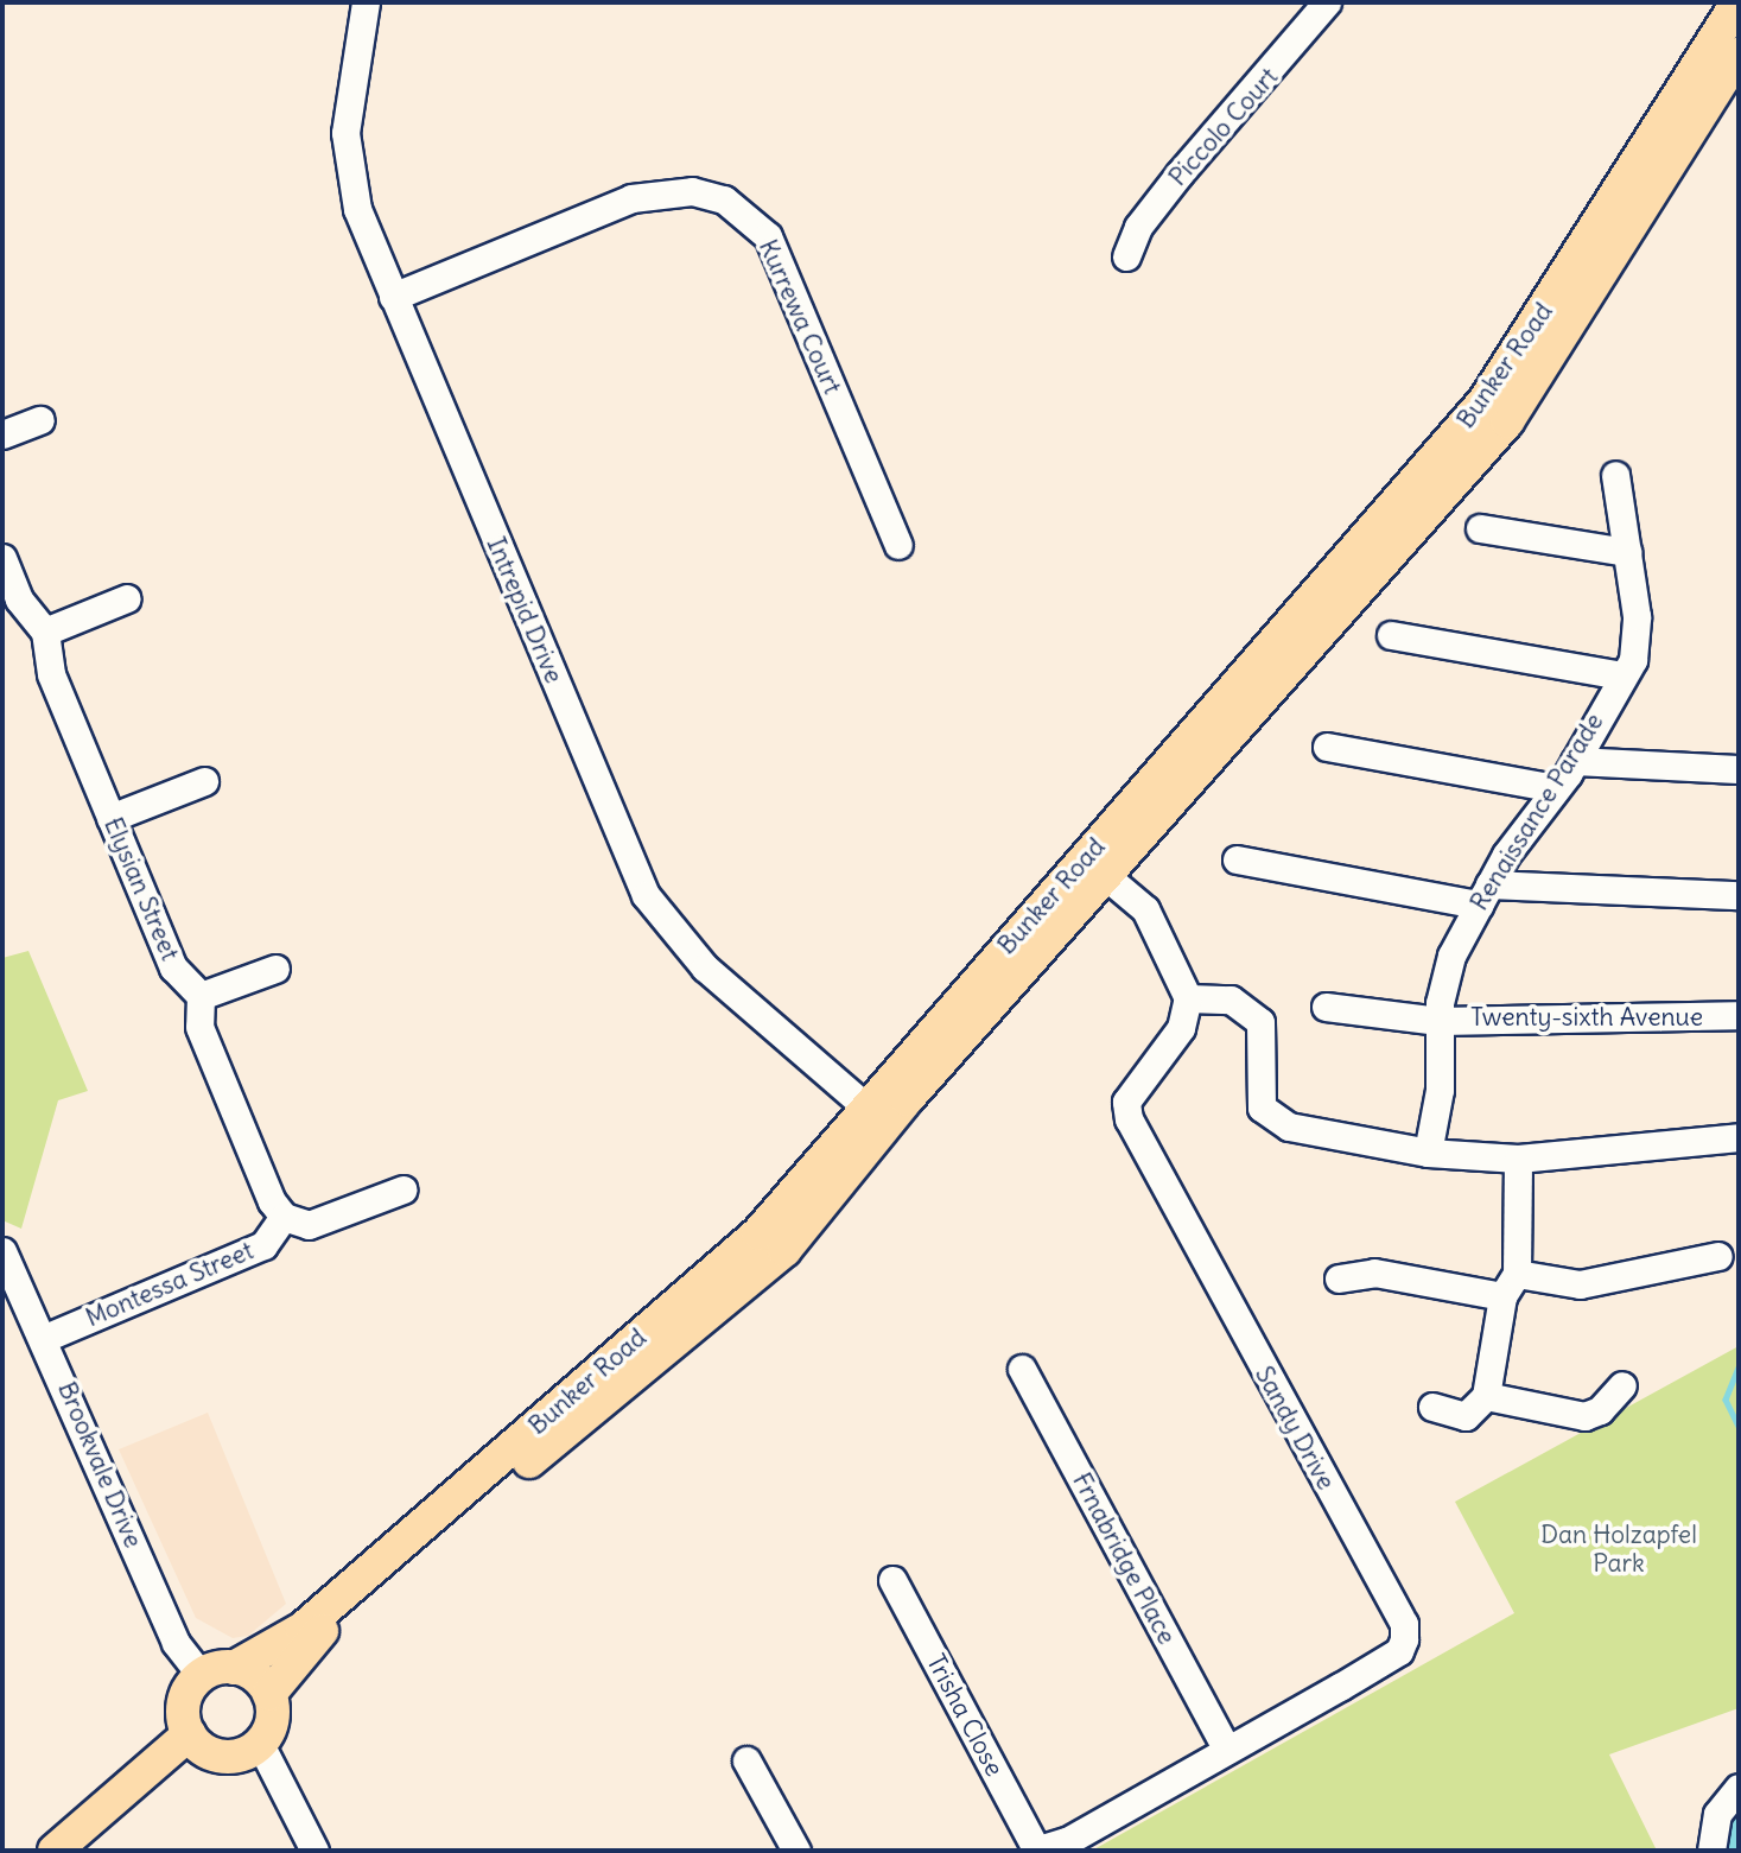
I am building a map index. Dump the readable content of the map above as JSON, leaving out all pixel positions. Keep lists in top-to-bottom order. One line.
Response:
{"streets":{"main road":["Bunker Road"],"street":["Piccolo Court","Kurrewa Court","Intrepid Drive","Renaissance Parade","Elysian Street","Twenty-sixth Avenue","Montessa Street","Sandy Drive","Brookvale Drive","Frnabridge Place","Trisha Close"]},"crossings":[["Kurrewa Court","Intrepid Drive"],["Bunker Road","Intrepid Drive"],["Bunker Road","Brookvale Drive"],["Renaissance Parade","Twenty-sixth Avenue"],["Montessa Street","Brookvale Drive"],["Sandy Drive","Frnabridge Place"],["Sandy Drive","Trisha Close"]],"parks":["Dan Holzapfel Park"]}
